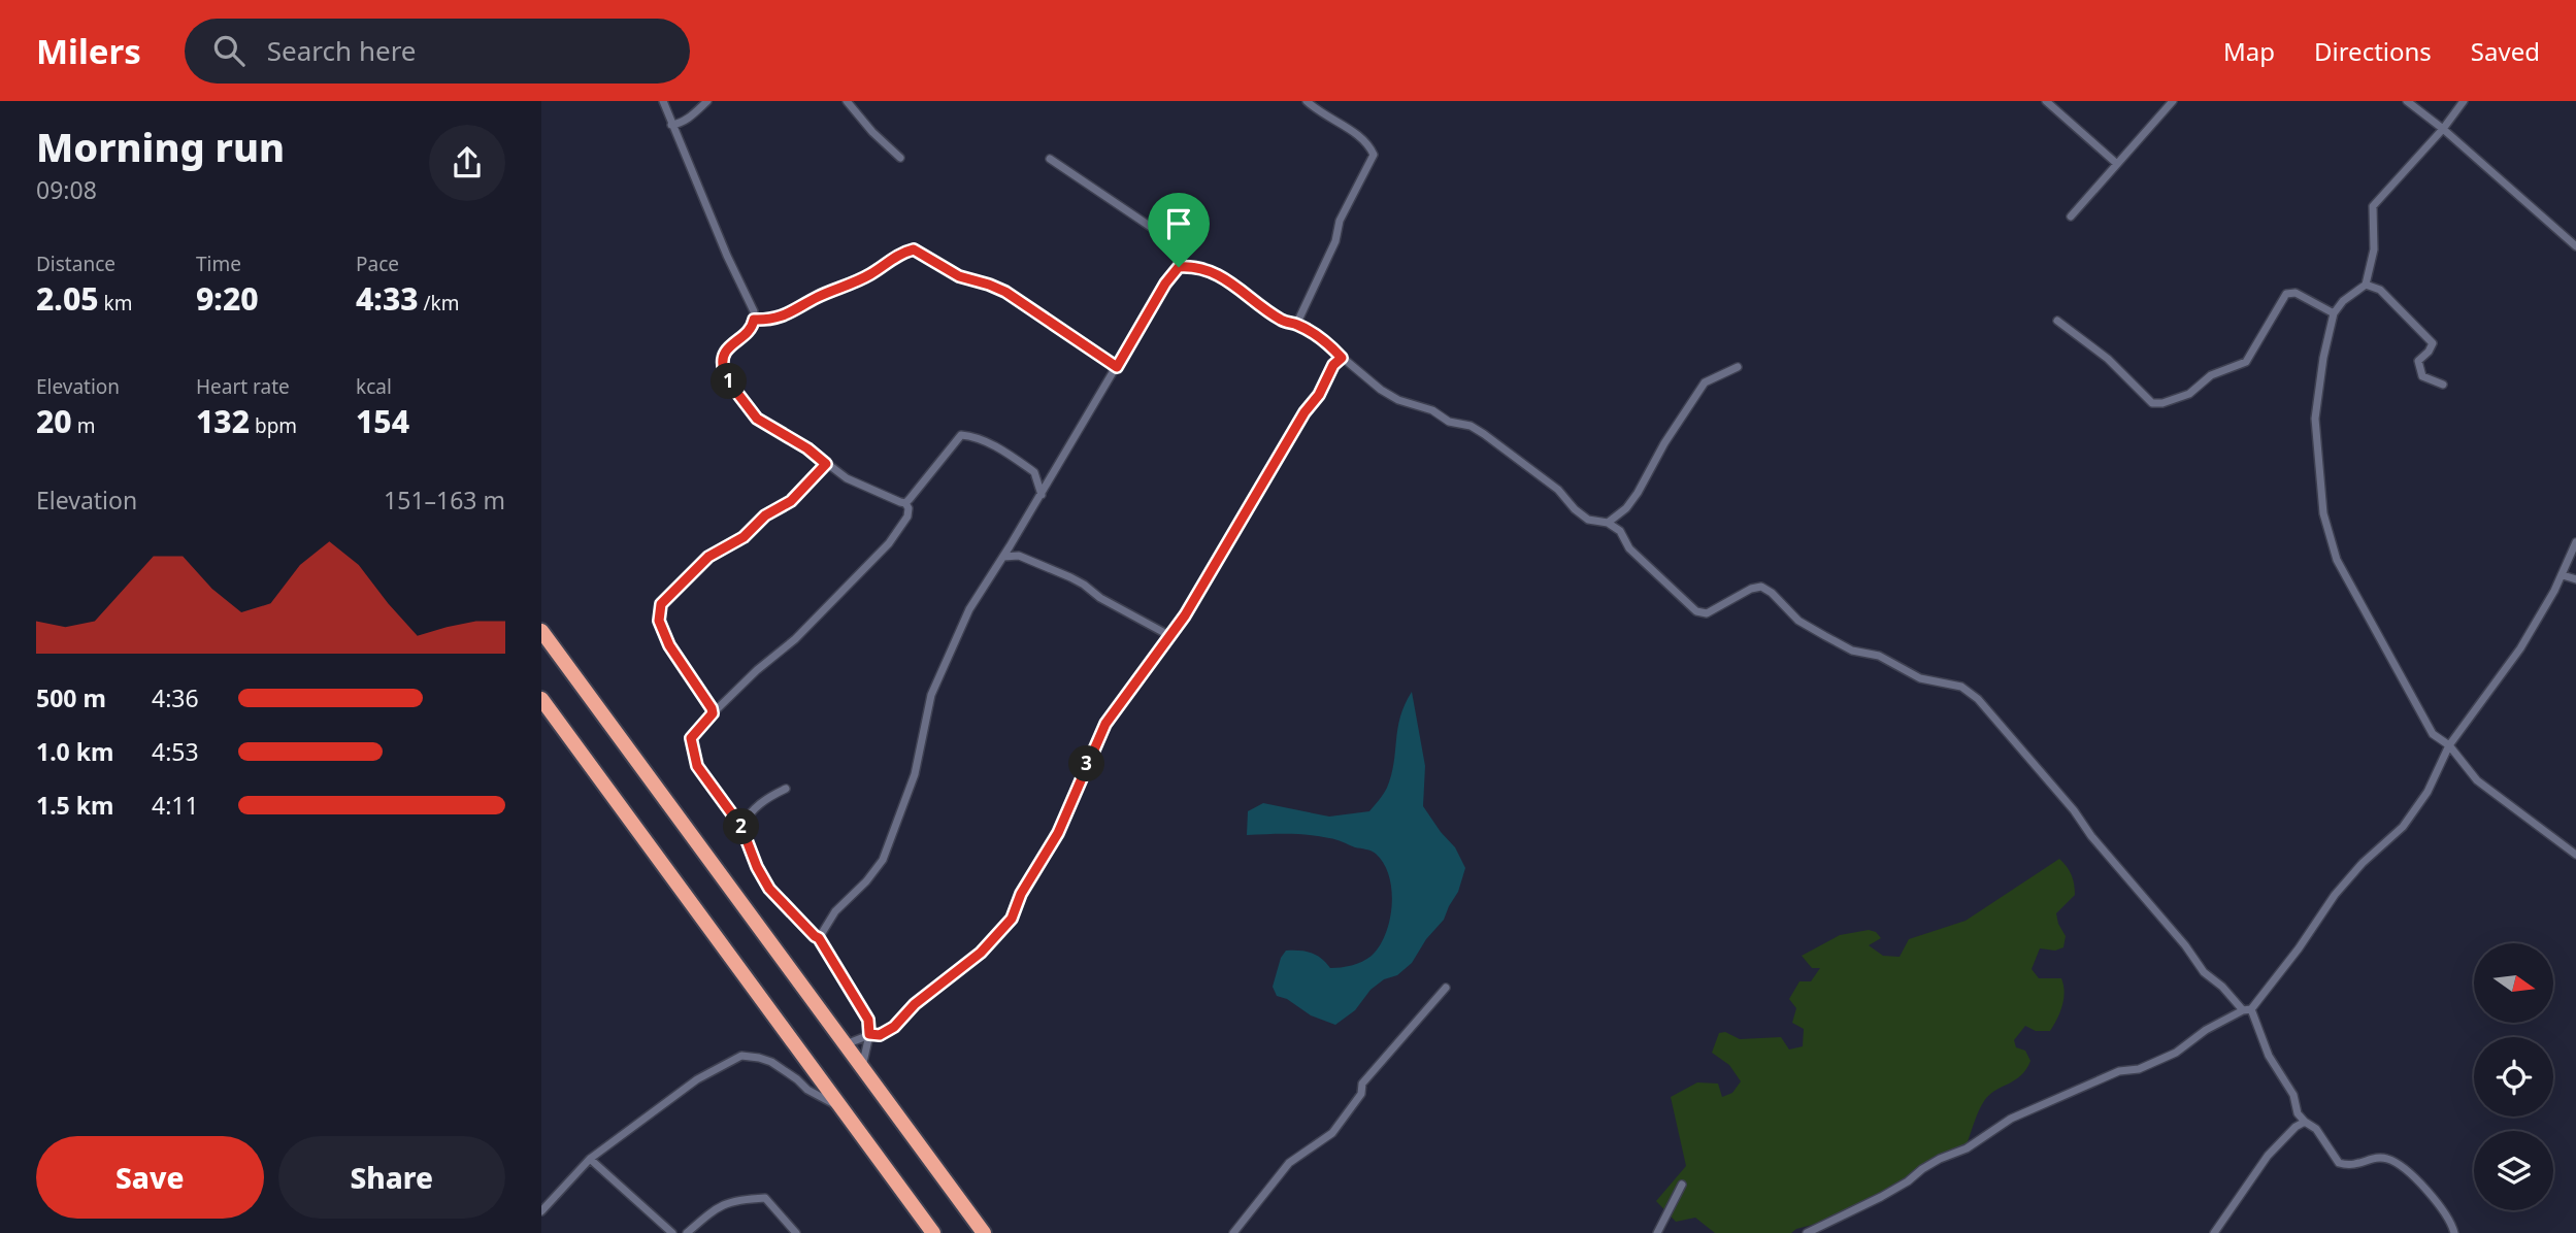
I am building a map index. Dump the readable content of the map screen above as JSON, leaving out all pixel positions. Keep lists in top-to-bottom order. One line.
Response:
{"north":"right","page":{"header":"Milers","search":"Search here","nav":["Map","Directions","Saved"],"heading":["Morning run","09:08"],"stats":[["Distance","2.05 km"],["Time","9:20"],["Pace","4:33 /km"],["Elevation","20 m"],["Heart rate","132 bpm"],["kcal","154"]],"pins":["1","3","2"],"chart":["Elevation","151–163 m"],"list":[{"name":"500 m","note":"4:36"},{"name":"1.0 km","note":"4:53"},{"name":"1.5 km","note":"4:11"}],"buttons":["Save","Share"]}}
